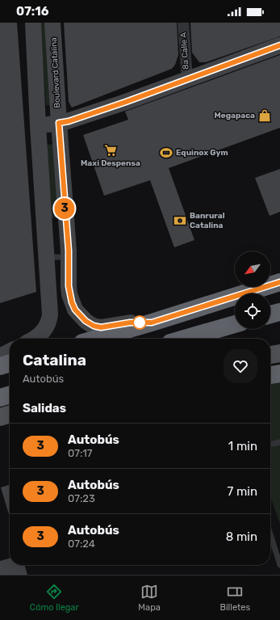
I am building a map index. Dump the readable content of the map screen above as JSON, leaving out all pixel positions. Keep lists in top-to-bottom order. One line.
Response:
{"streets":{"main road":["Boulevard Catalina"],"street":["8a Calle A"]},"places":{"shop":["Megapaca"],"supermarket":["Maxi Despensa"],"sports":["Equinox Gym"],"bank":["Banrural Catalina"]},"lines":["bus line 3"],"north":"bottom left","page":{"status":"07:16","on_map":"3","heading":[["Catalina","Autobús"],"Salidas"],"list":[{"mark":"3","name":"Autobús","note":"07:17","value":"1 min"},{"mark":"3","name":"Autobús","note":"07:23","value":"7 min"},{"mark":"3","name":"Autobús","note":"07:24","value":"8 min"}],"tabs":["Cómo llegar","Mapa","Billetes"]}}
